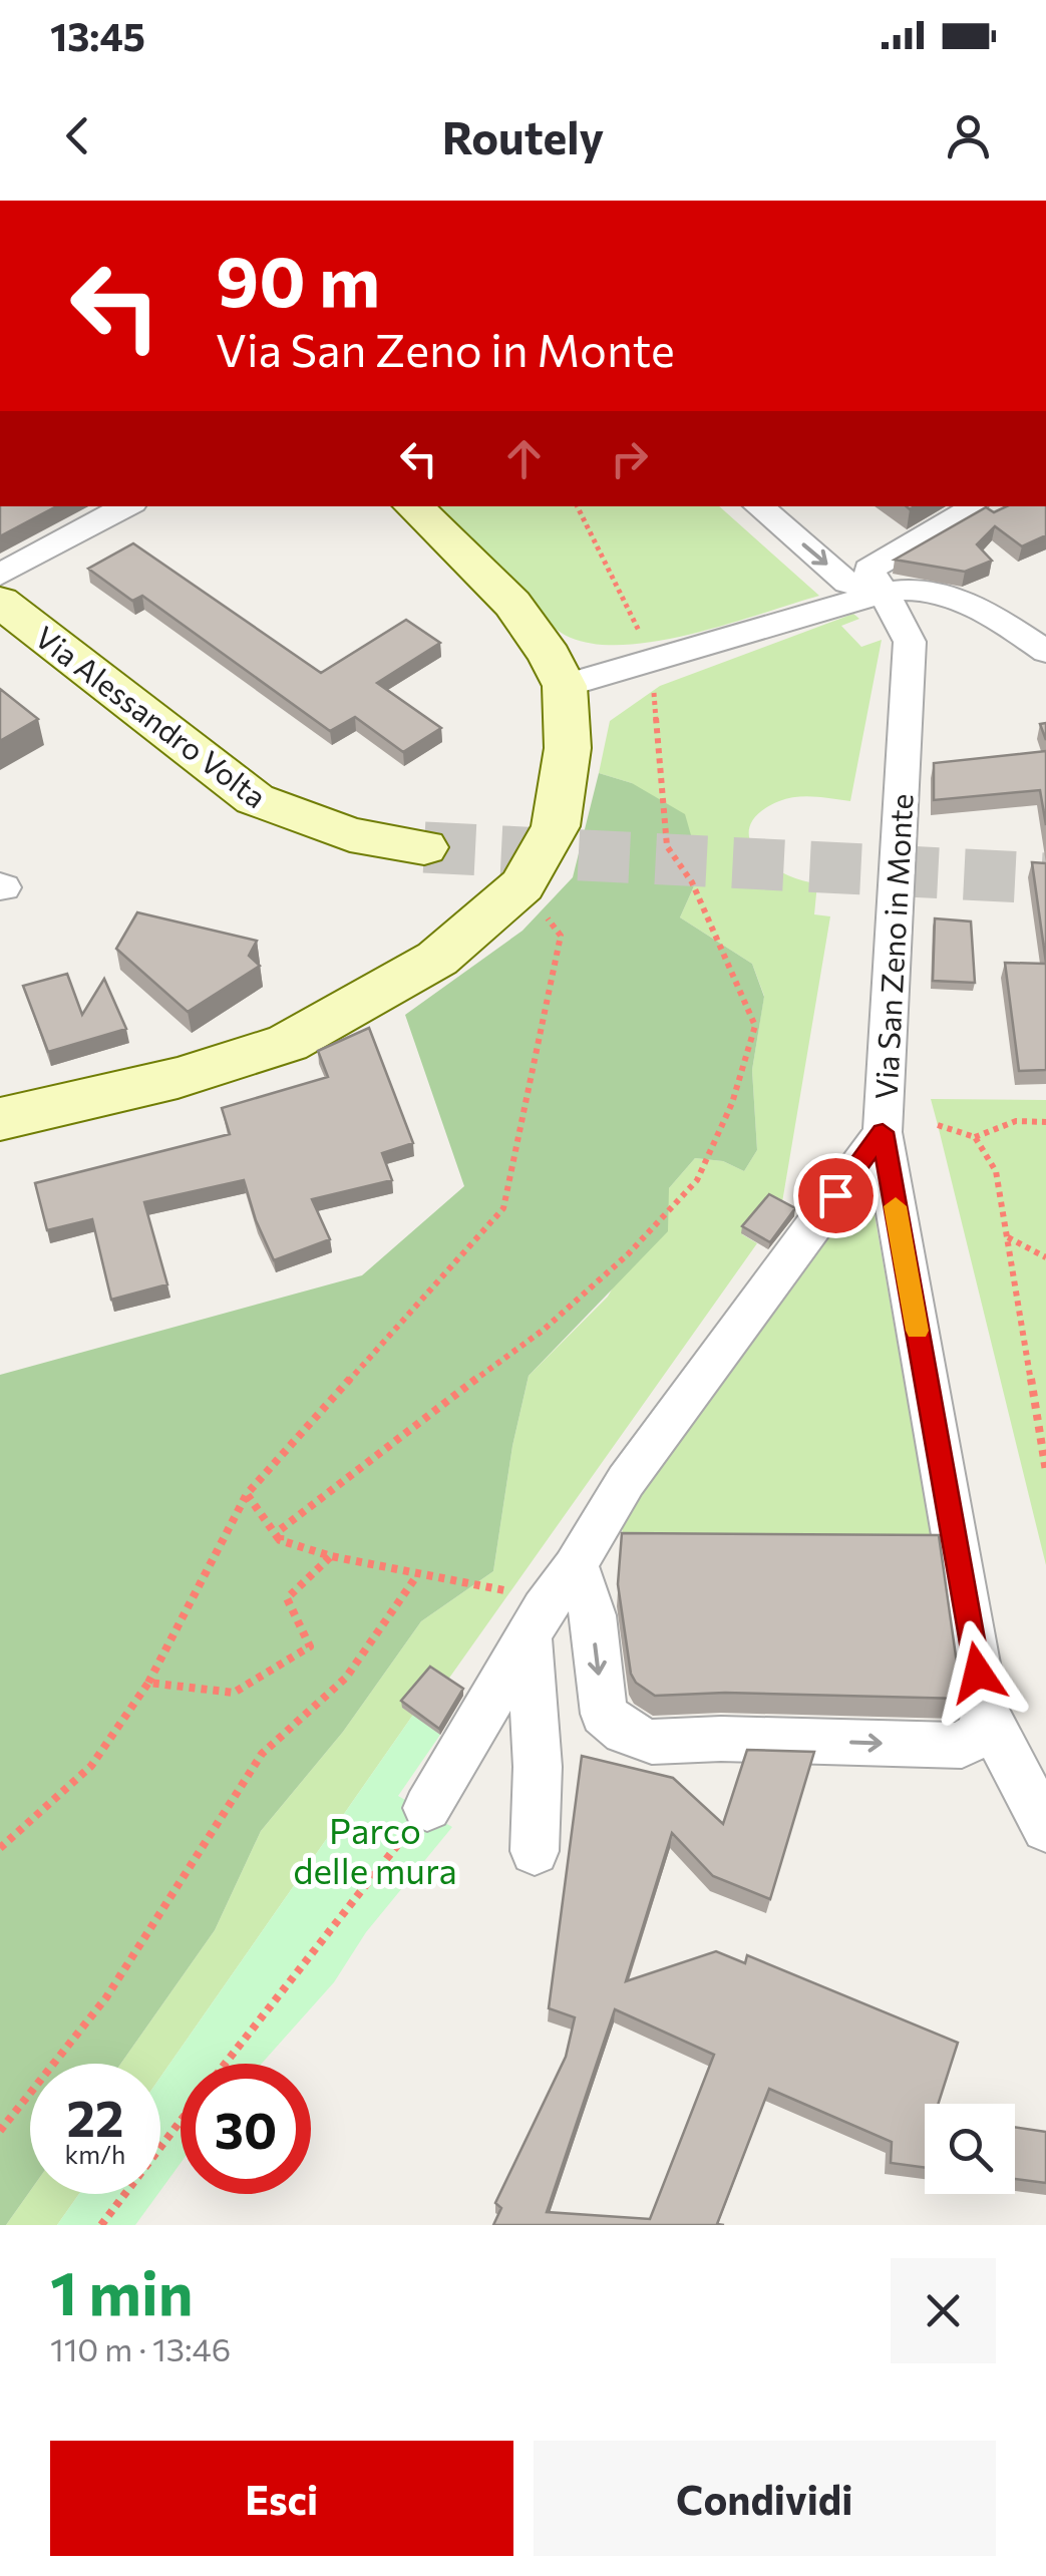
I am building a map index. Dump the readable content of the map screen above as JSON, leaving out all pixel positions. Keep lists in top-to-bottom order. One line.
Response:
{"streets":{"street":["Via Alessandro Volta","Via San Zeno in Monte"]},"parks":["Parco delle mura"],"page":{"status":"13:45","header":"Routely","turn":["90 m","Via San Zeno in Monte"],"speed":"22 km/h","limit":"30","heading":["1 min","110 m · 13:46"],"buttons":["Esci","Condividi"]}}
